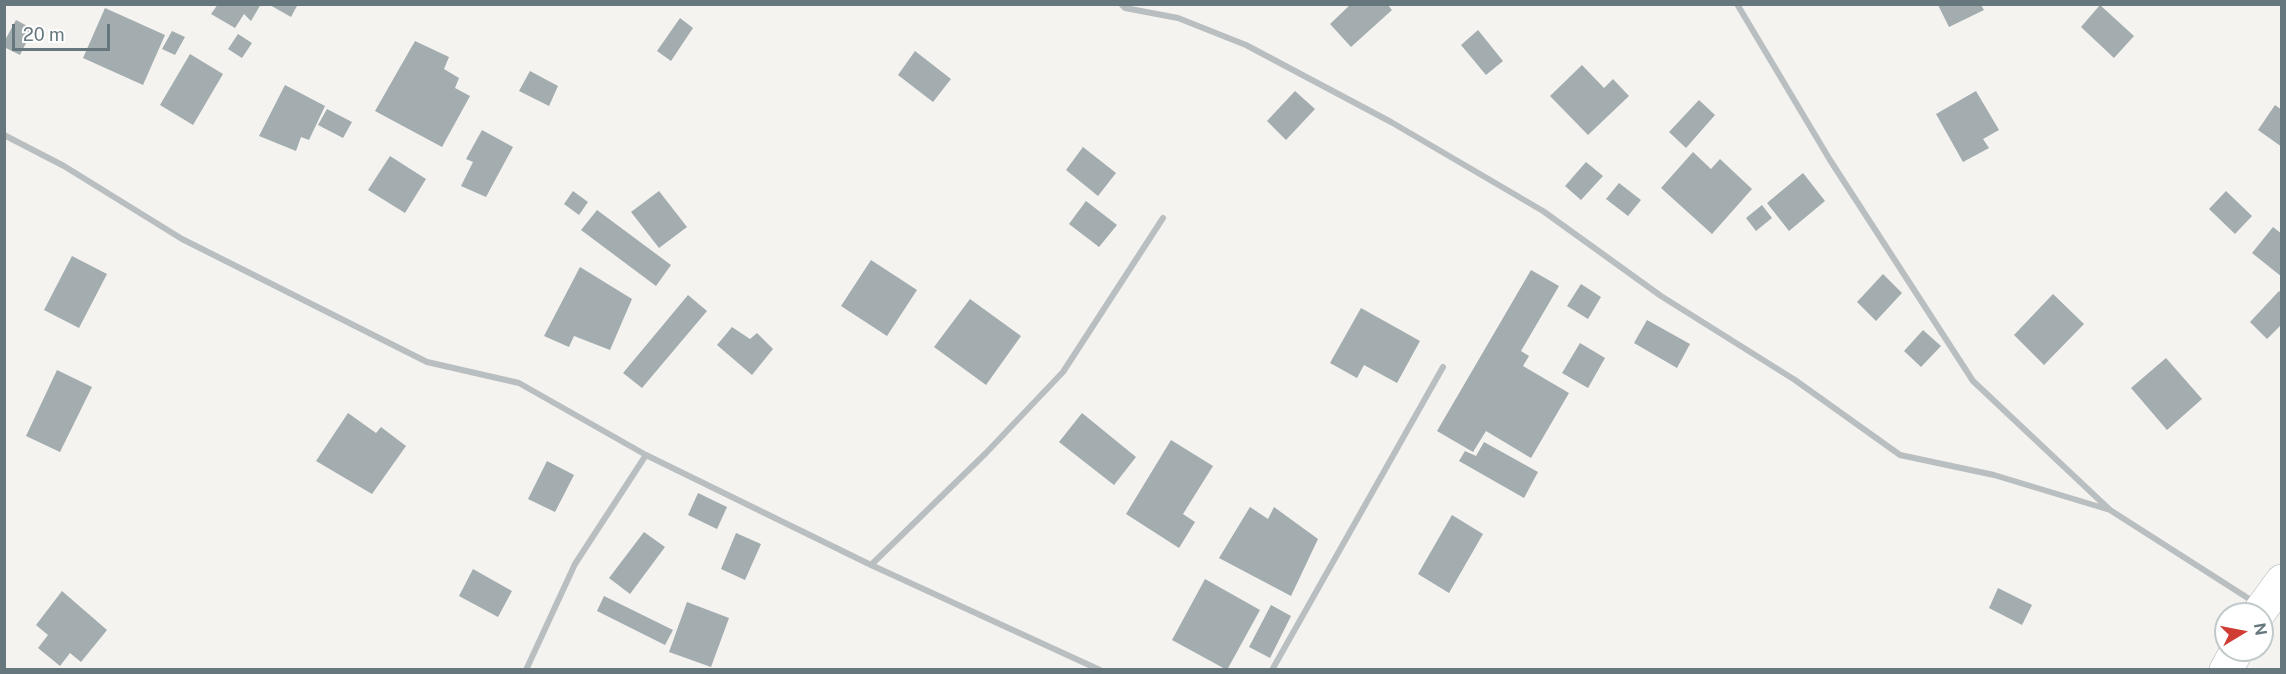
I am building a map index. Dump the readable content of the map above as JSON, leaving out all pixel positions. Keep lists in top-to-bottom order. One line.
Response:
{"scale_bar":"20 m","north":"right"}
